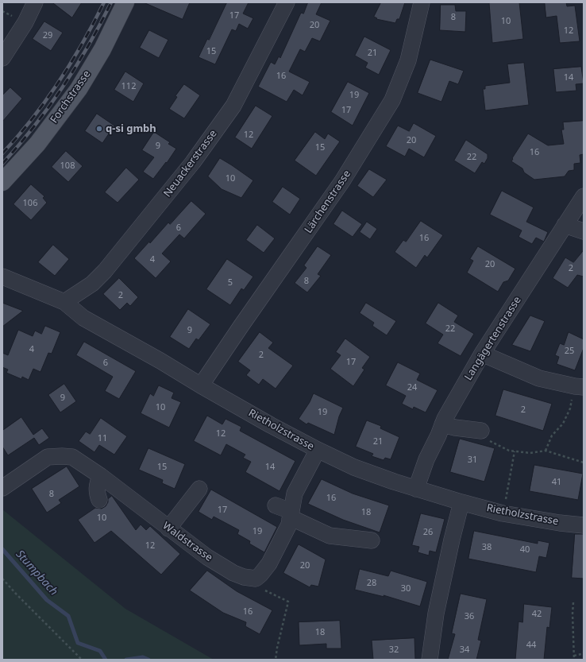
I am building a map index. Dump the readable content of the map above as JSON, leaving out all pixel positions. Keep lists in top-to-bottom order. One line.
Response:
{"streets":{"main road":["Forchstrasse"],"street":["Neuackerstrasse","Lärchenstrasse","Langägertenstrasse","Rietholzstrasse","Waldstrasse"]},"crossings":[["Neuackerstrasse","Rietholzstrasse"],["Lärchenstrasse","Rietholzstrasse"],["Langägertenstrasse","Rietholzstrasse"]],"water":["Stumpbach"],"places":["q-si gmbh"],"house_numbers":["17","8","10","20","12","29","15","21","16","14","112","19","17","12","20","9","15","16","22","108","10","106","6","16","4","20","2","8","5","2","22","9","4","25","2","17","6","24","9","10","2","19","12","11","21","31","15","14","41","8","16","17","18","10","19","26","12","38","40","20","28","30","16","42","36","18","44","32","34"]}
